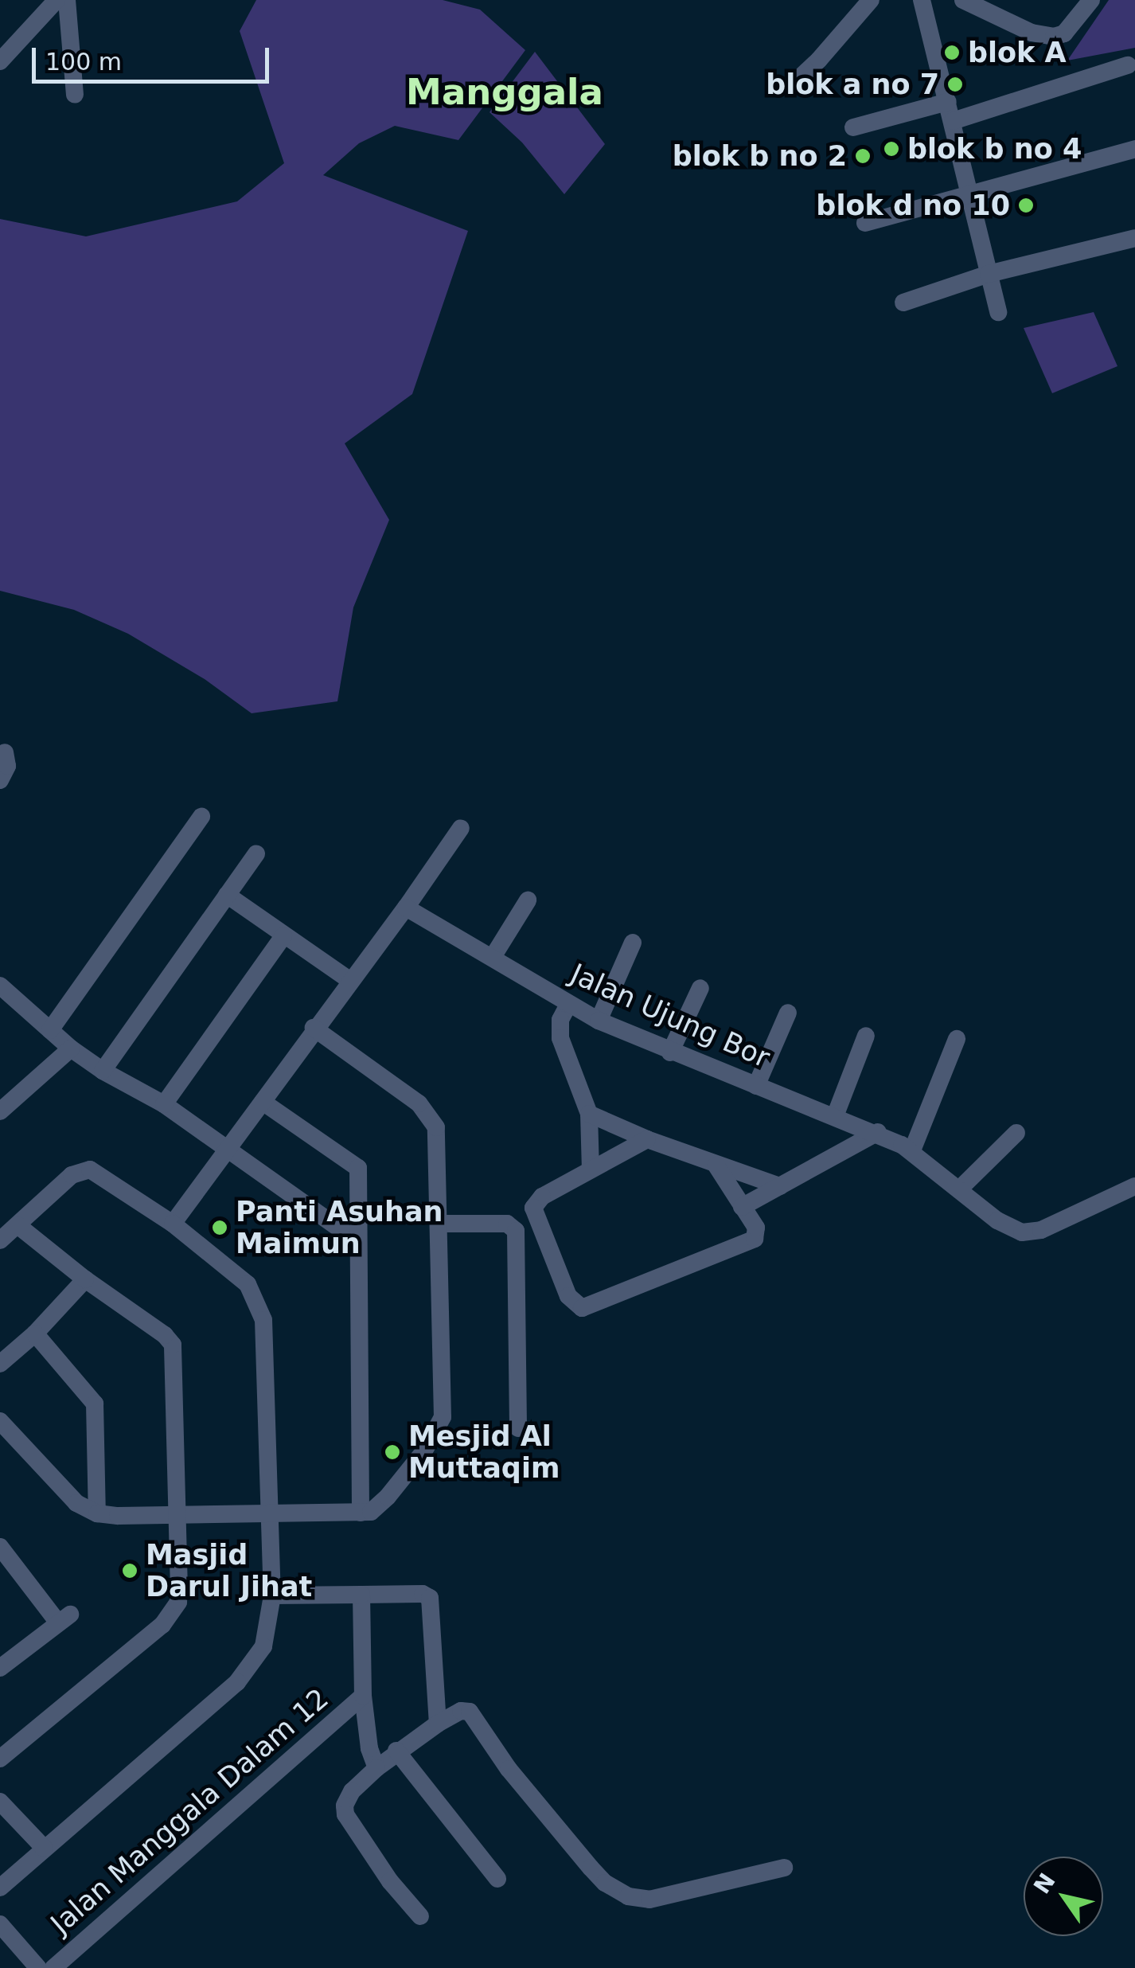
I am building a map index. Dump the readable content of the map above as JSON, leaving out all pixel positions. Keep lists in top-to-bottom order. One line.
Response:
{"streets":{"street":["Jalan Ujung Bor","Jalan Manggala Dalam 12"]},"districts":["Manggala"],"places":["blok A","blok a no 7","blok b no 4","blok b no 2","blok d no 10","Panti Asuhan Maimun","Mesjid Al Muttaqim","Masjid Darul Jihat"],"scale_bar":"100 m","north":"top left"}
